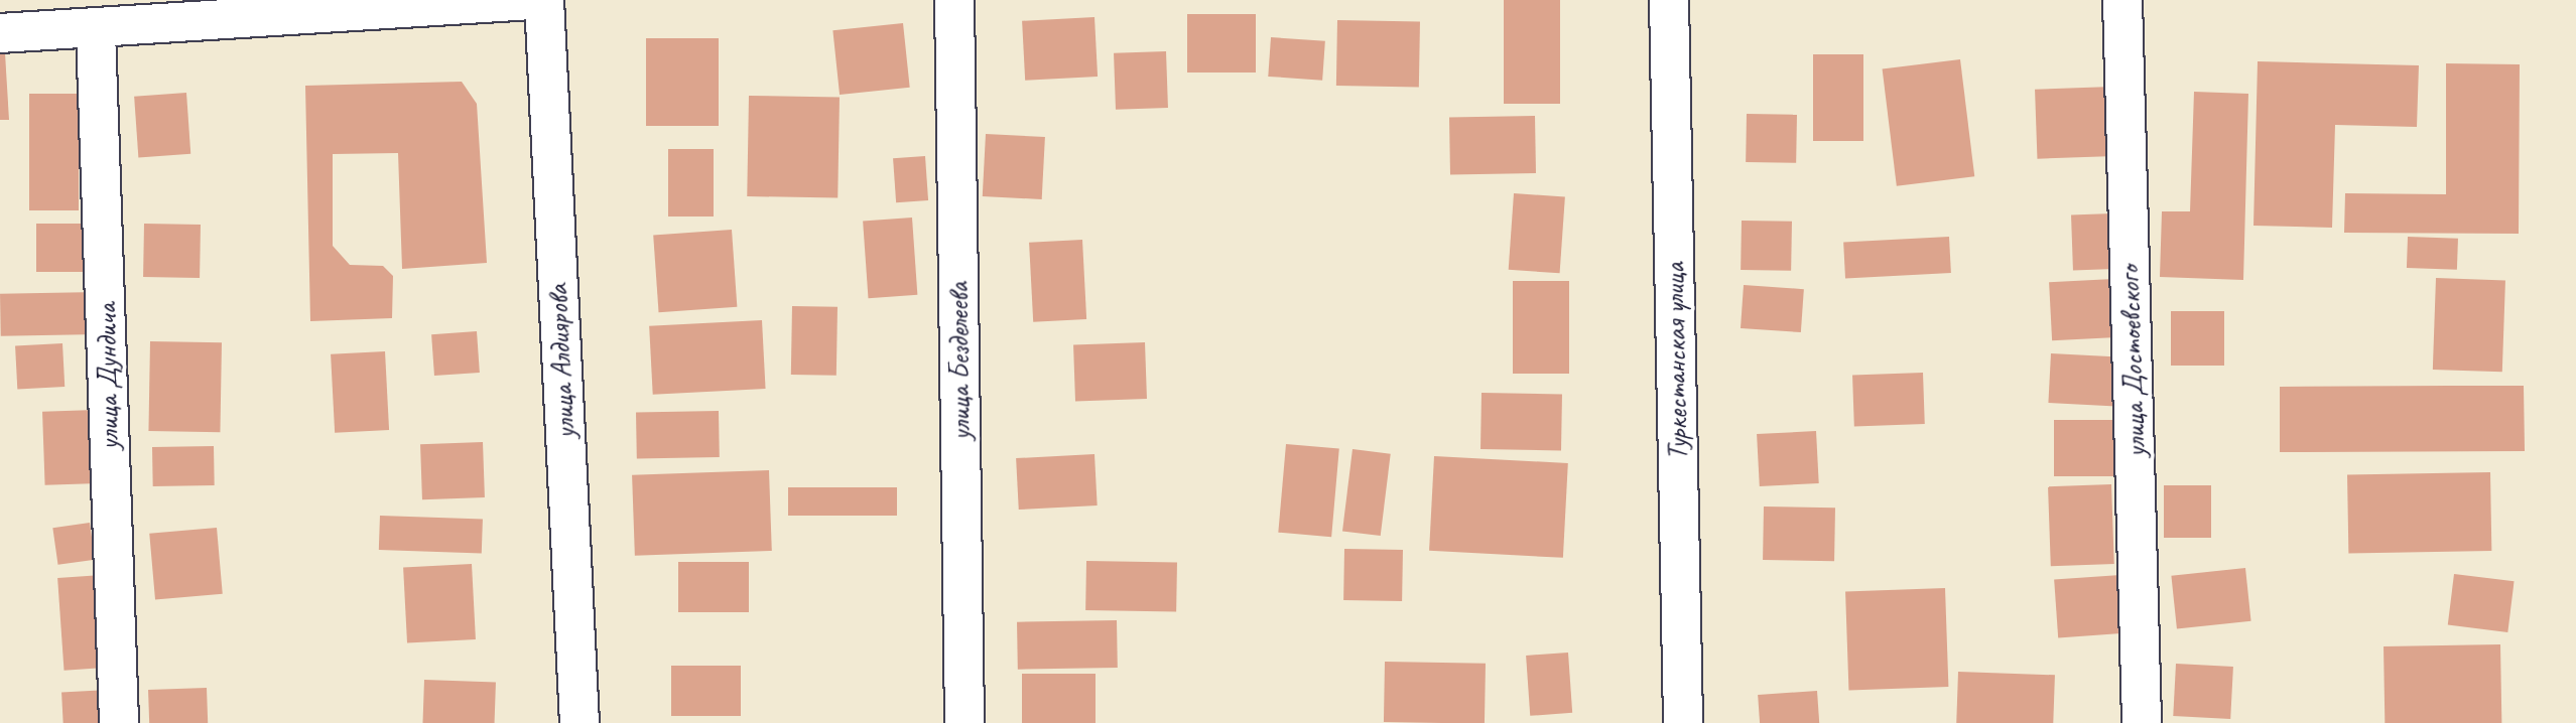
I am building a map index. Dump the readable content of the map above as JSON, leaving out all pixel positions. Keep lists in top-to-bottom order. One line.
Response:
{"streets":{"street":["улица Алдиярова","улица Безделеева","Туркестанская улица","улица Достоевского","улица Дундича"]}}
